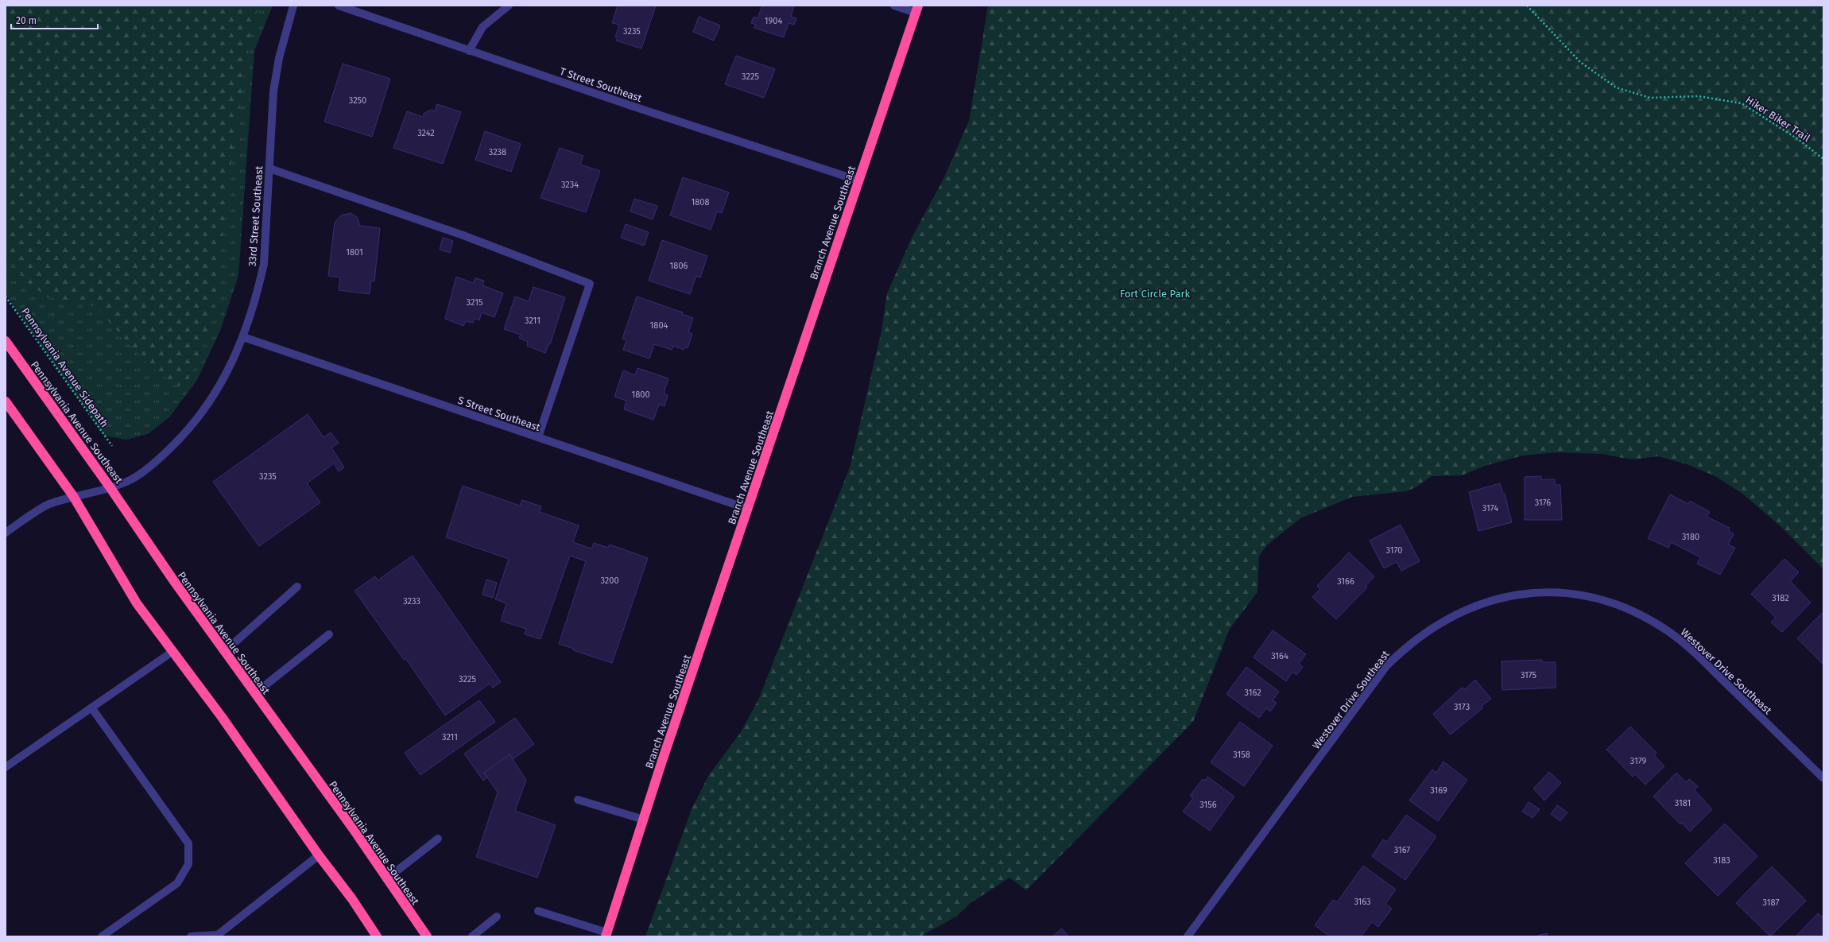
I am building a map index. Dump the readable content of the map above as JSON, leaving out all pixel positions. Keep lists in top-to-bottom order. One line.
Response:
{"streets":{"highway":["Branch Avenue Southeast","Pennsylvania Avenue Southeast"],"street":["T Street Southeast","33rd Street Southeast","S Street Southeast","Westover Drive Southeast"],"path":["Hiker Biker Trail","Pennsylvania Avenue Sidepath"]},"crossings":[["T Street Southeast","Branch Avenue Southeast"],["33rd Street Southeast","S Street Southeast"],["33rd Street Southeast","Pennsylvania Avenue Southeast"],["Branch Avenue Southeast","S Street Southeast"]],"parks":["Fort Circle Park"],"house_numbers":["1904","3235","3225","3250","3242","3238","3234","1808","1801","1806","3215","3211","1804","1800","3235","3176","3174","3180","3170","3200","3166","3182","3233","3164","3175","3225","3162","3173","3211","3158","3179","3169","3181","3156","3167","3183","3163","3187"],"scale_bar":"20 m"}
